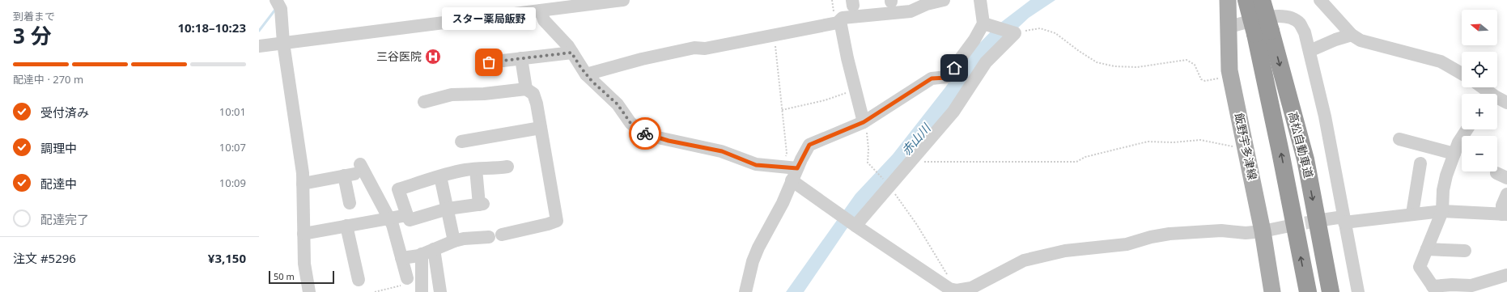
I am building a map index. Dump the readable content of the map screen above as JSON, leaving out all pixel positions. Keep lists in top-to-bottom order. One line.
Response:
{"streets":{"highway":["高松自動車道"],"main road":["飯野宇多津線"]},"water":["赤山川"],"places":{"hospital":["三谷医院"],"other":["スター薬局飯野"]},"scale_bar":"50 m","north":"left","page":{"heading":["3 分","到着まで","10:18–10:23"],"panel":["注文 #5296","¥3,150"],"bubble":"スター薬局飯野","map_buttons":["+","−"],"bar":"配達中 · 270 m","list":[["受付済み","10:01"],["調理中","10:07"],["配達中","10:09"],"配達完了"],"scale":"50 m"}}
